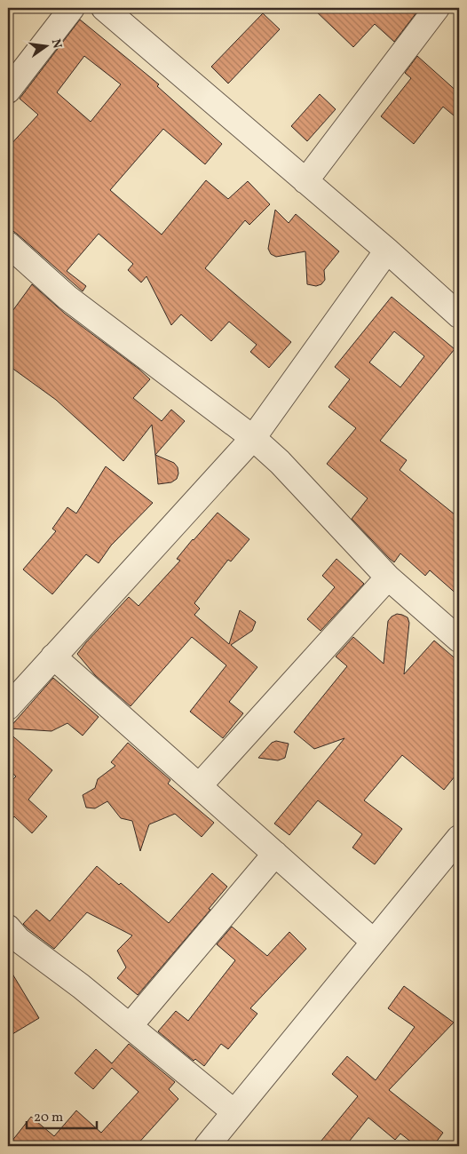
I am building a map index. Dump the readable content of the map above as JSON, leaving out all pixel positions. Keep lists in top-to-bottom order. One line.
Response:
{"scale_bar":"20 m","north":"right"}
